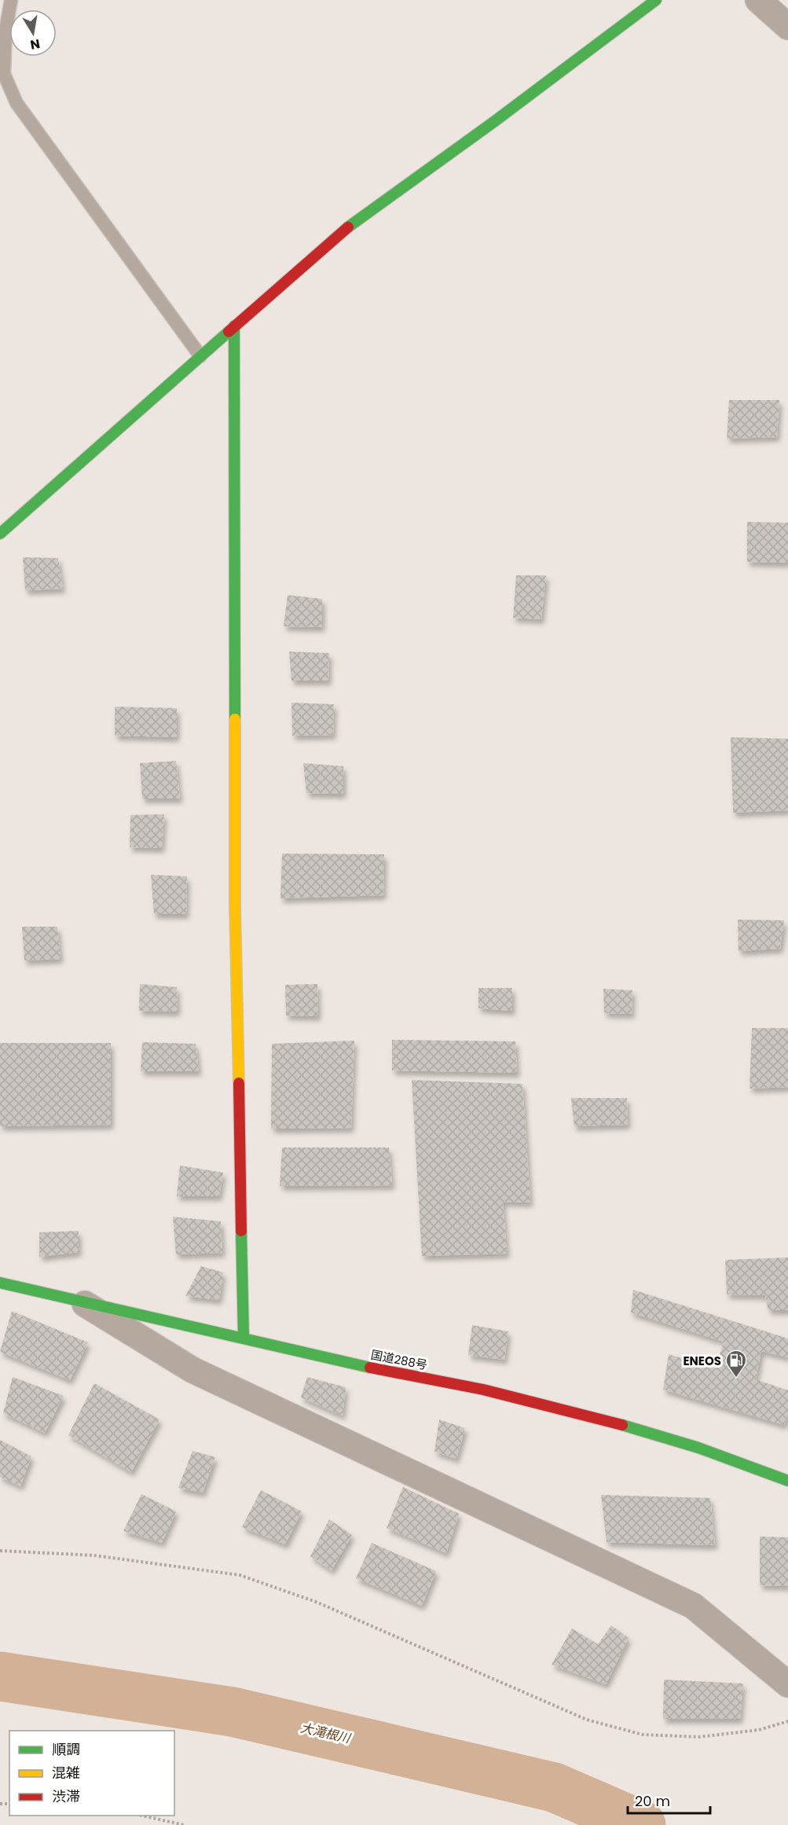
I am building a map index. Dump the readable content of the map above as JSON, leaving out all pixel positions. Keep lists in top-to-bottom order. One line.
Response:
{"streets":{"main road":["国道288号"]},"water":["大滝根川"],"places":{"fuel station":["ENEOS"]},"legend":["順調","混雑","渋滞"],"scale_bar":"20 m","north":"bottom"}
